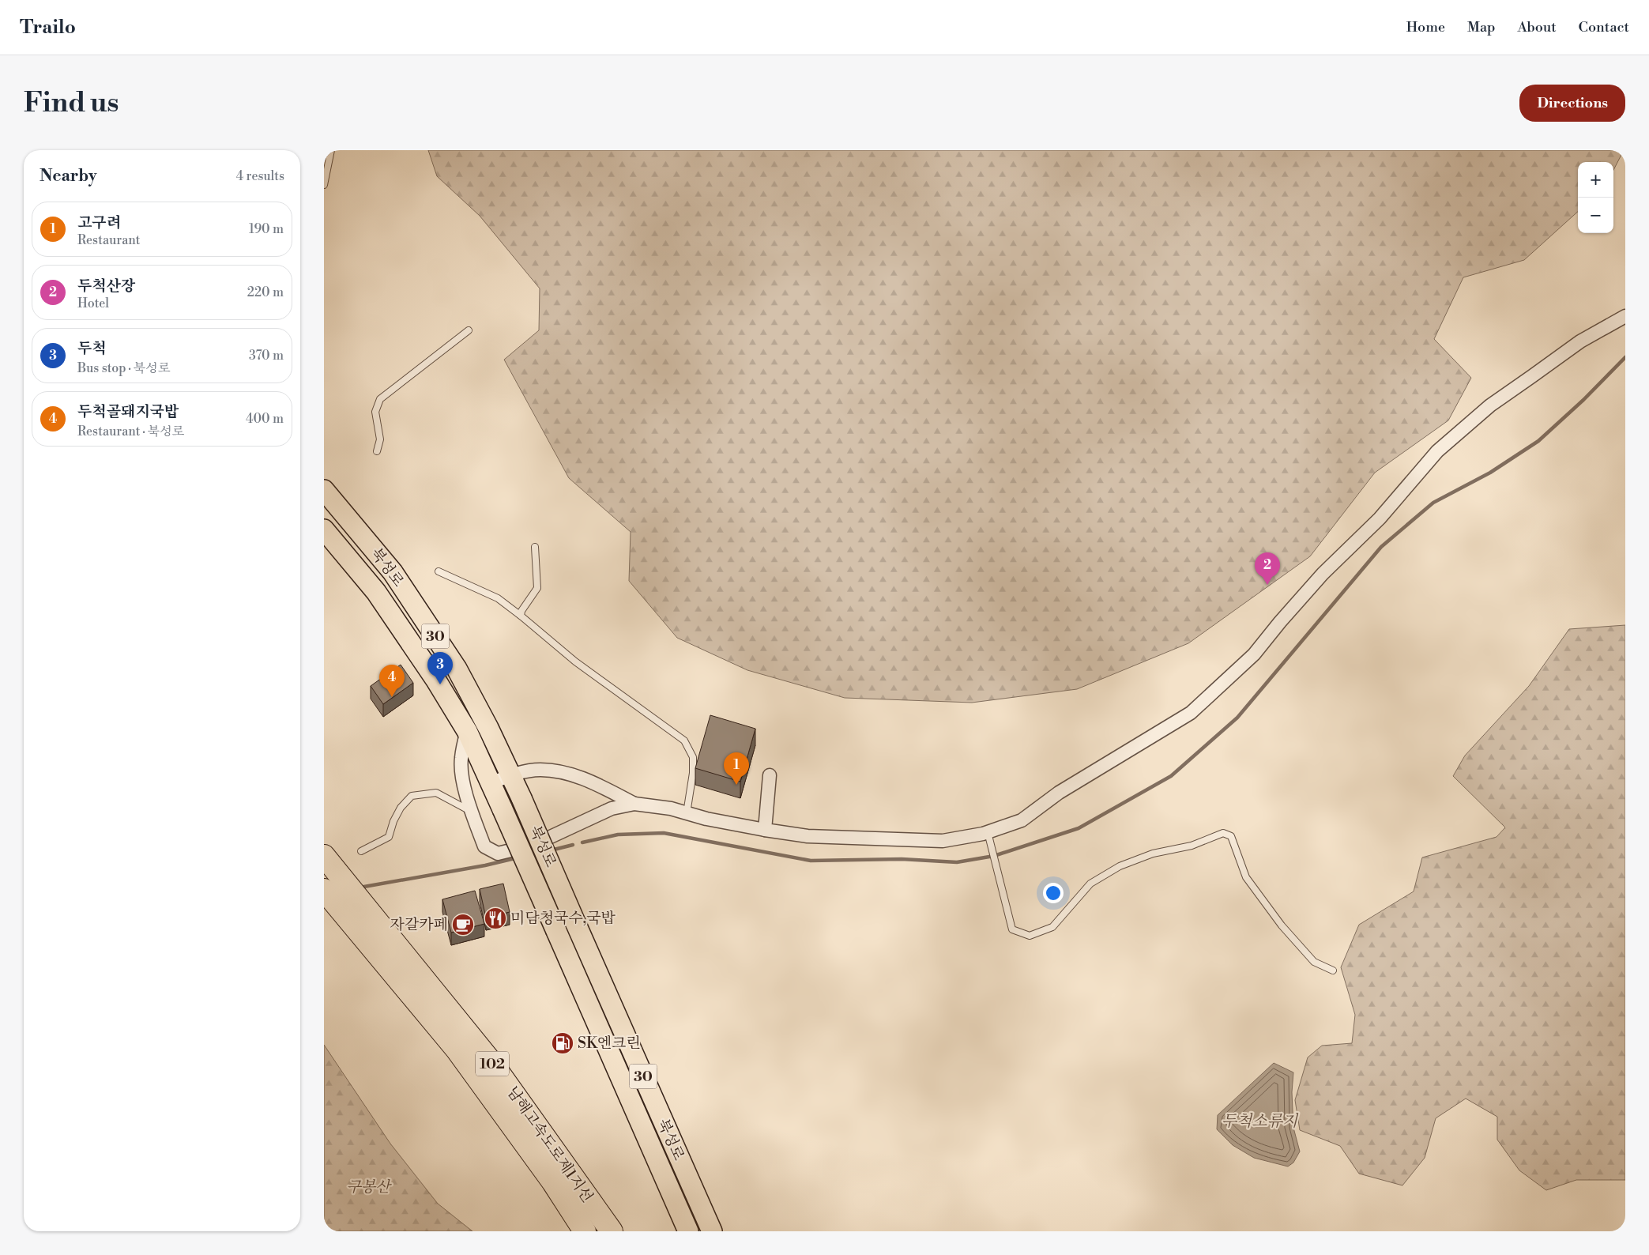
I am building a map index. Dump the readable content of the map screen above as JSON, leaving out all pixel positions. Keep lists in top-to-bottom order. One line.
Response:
{"streets":{"highway":["102","남해고속도로제1지선"],"main road":["북성로","30"]},"water":["두척소류지"],"parks":["구봉산"],"places":{"restaurant":["미담청국수,국밥"],"cafe":["자갈카페"],"fuel station":["SK엔크린"]},"page":{"header":"Trailo","nav":["Home","Map","About","Contact"],"buttons":"Directions","title":"Find us","heading":["Nearby","4 results"],"map_buttons":["+","−"],"list":[{"mark":"1","name":"고구려","note":"Restaurant","value":"190 m"},{"mark":"2","name":"두척산장","note":"Hotel","value":"220 m"},{"mark":"3","name":"두척","note":"Bus stop · 북성로","value":"370 m"},{"mark":"4","name":"두척골돼지국밥","note":"Restaurant · 북성로","value":"400 m"}],"pins":["2","3","4","1"]}}
